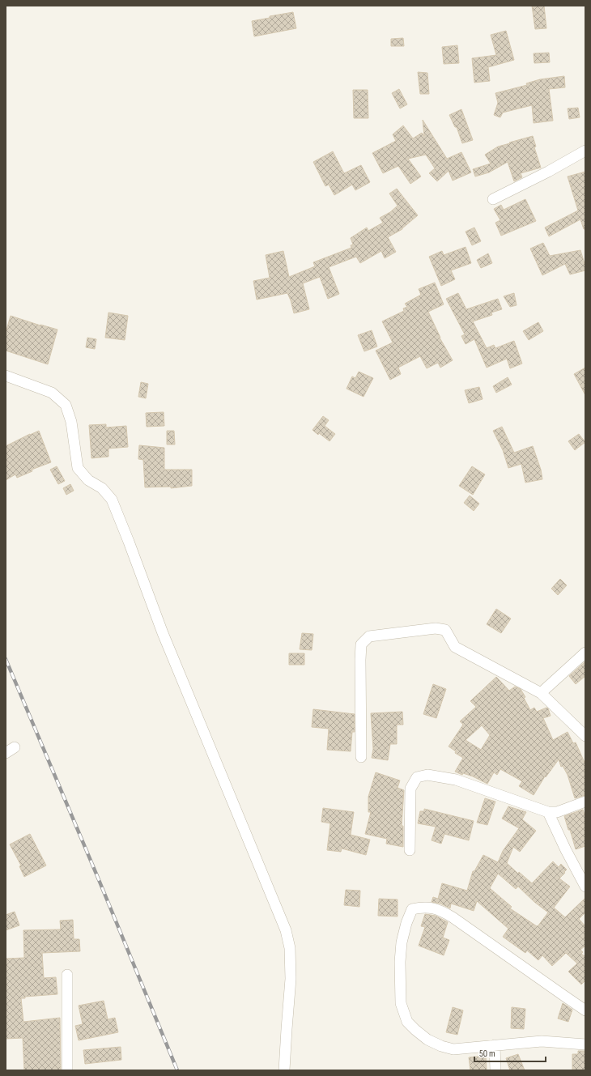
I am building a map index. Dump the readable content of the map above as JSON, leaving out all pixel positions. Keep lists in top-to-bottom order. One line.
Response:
{"scale_bar":"50 m"}
